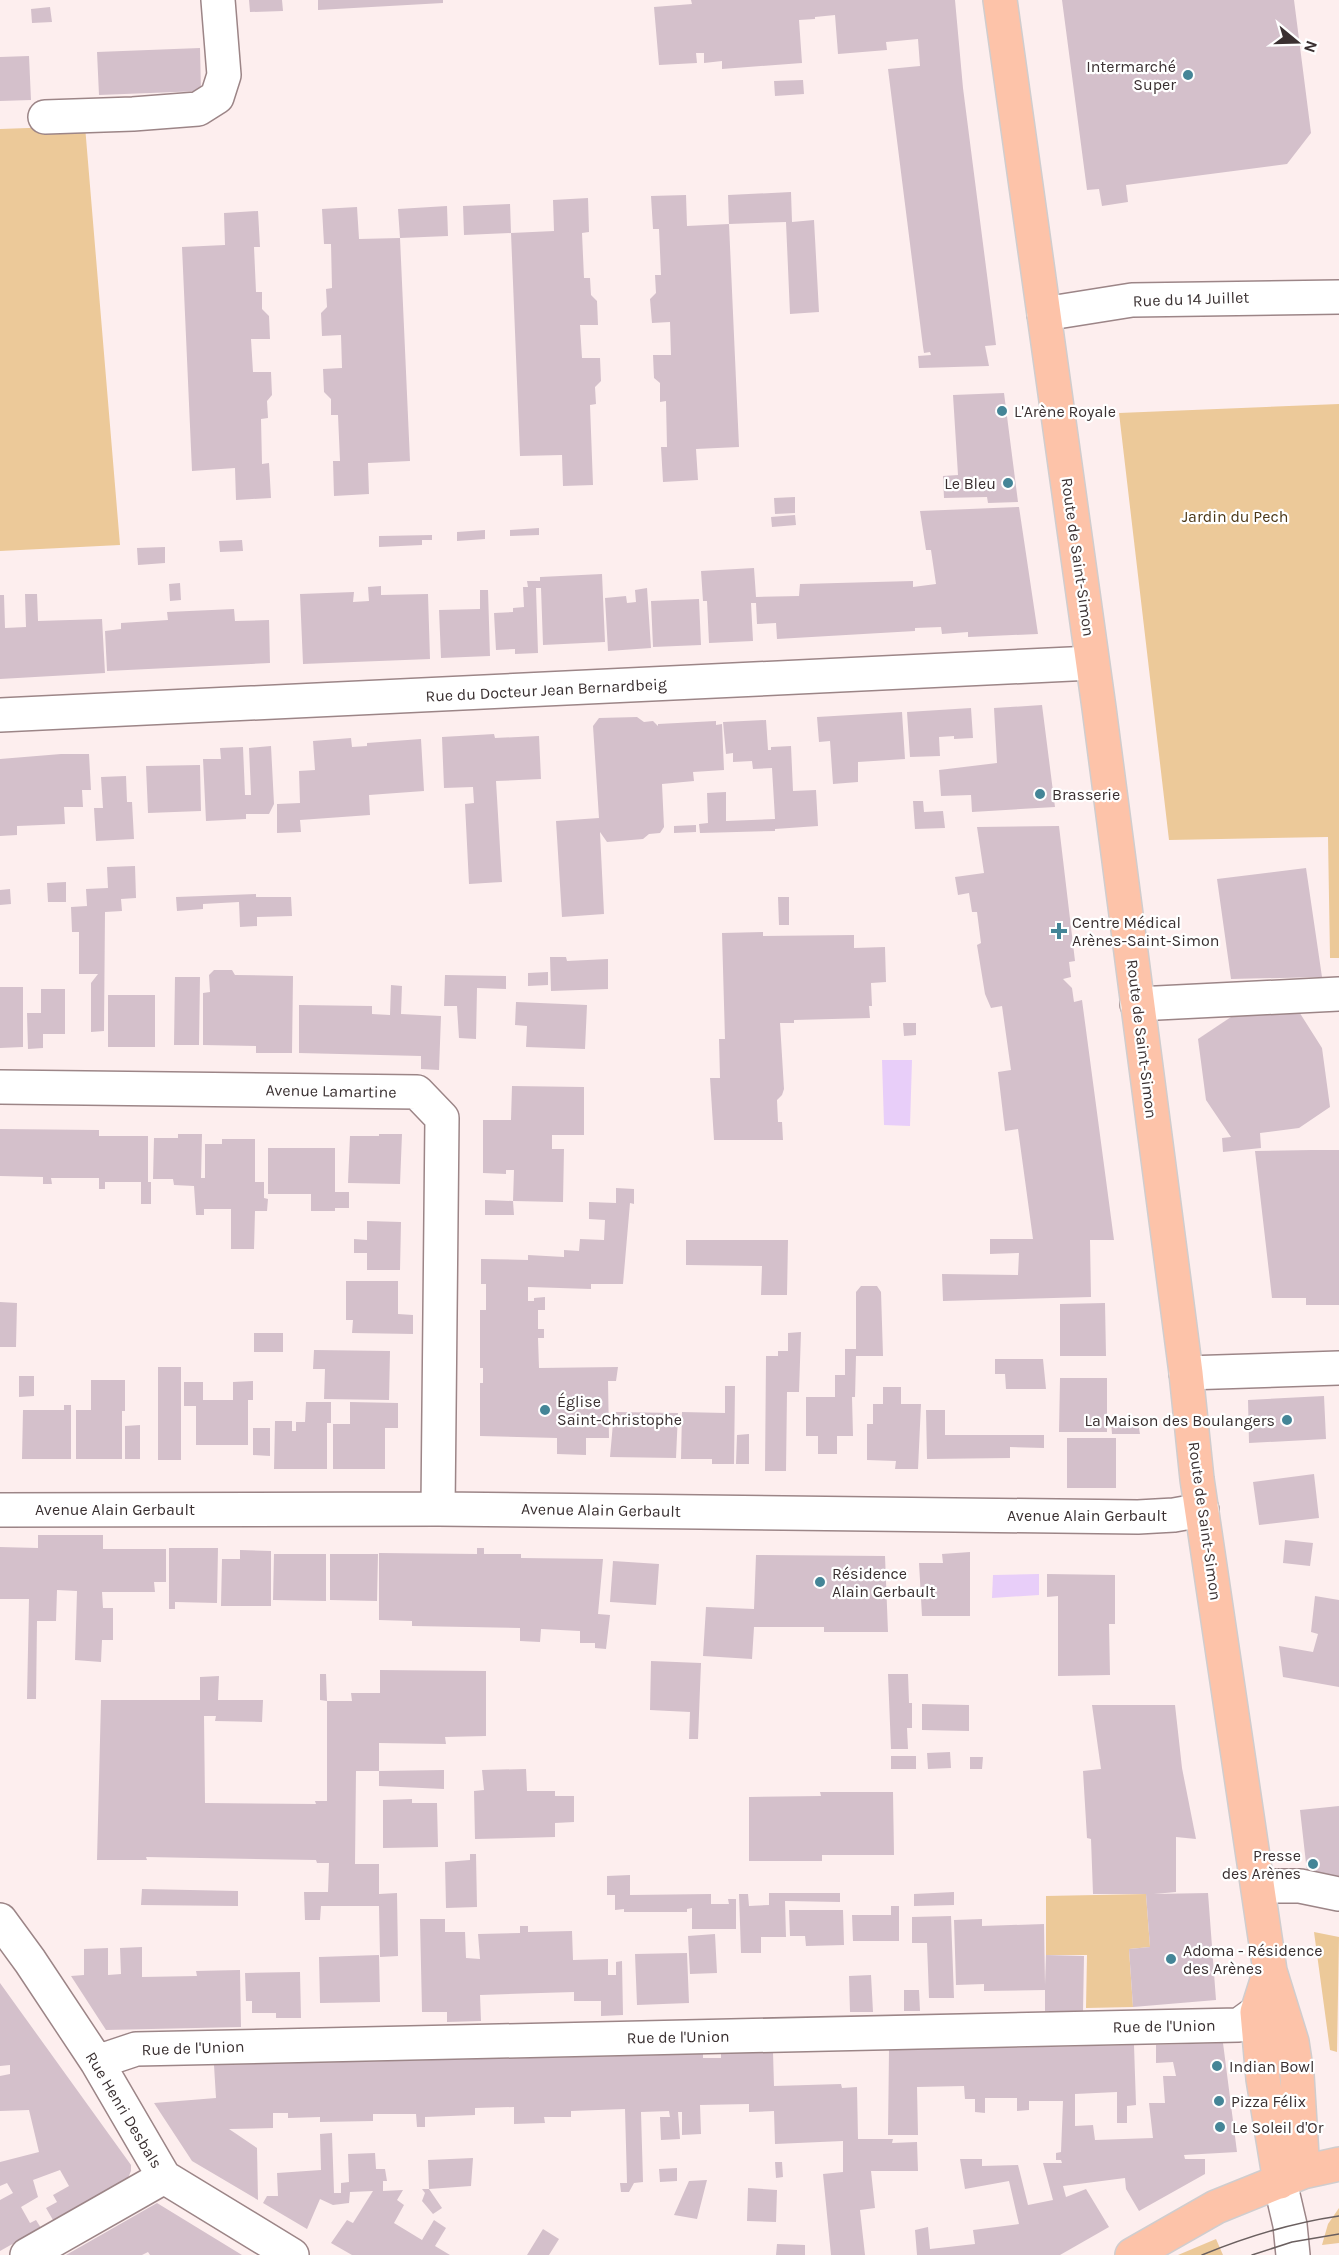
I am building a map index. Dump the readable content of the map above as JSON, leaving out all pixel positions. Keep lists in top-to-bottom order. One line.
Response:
{"streets":{"main road":["Route de Saint-Simon"],"street":["Rue du 14 Juillet","Rue du Docteur Jean Bernardbeig","Avenue Lamartine","Avenue Alain Gerbault","Rue de l'Union","Rue Henri Desbals"]},"crossings":[["Rue du 14 Juillet","Route de Saint-Simon"],["Route de Saint-Simon","Rue du Docteur Jean Bernardbeig"],["Route de Saint-Simon","Avenue Alain Gerbault"],["Route de Saint-Simon","Rue de l'Union"],["Avenue Lamartine","Avenue Alain Gerbault"],["Rue de l'Union","Rue Henri Desbals"]],"parks":["Jardin du Pech"],"places":{"other":["Intermarché Super","L'Arène Royale","Le Bleu","Brasserie","Église Saint-Christophe","La Maison des Boulangers","Résidence Alain Gerbault","Presse des Arènes","Adoma - Résidence des Arènes","Indian Bowl","Pizza Félix","Le Soleil d'Or"],"health":["Centre Médical Arènes-Saint-Simon"]},"north":"right"}
